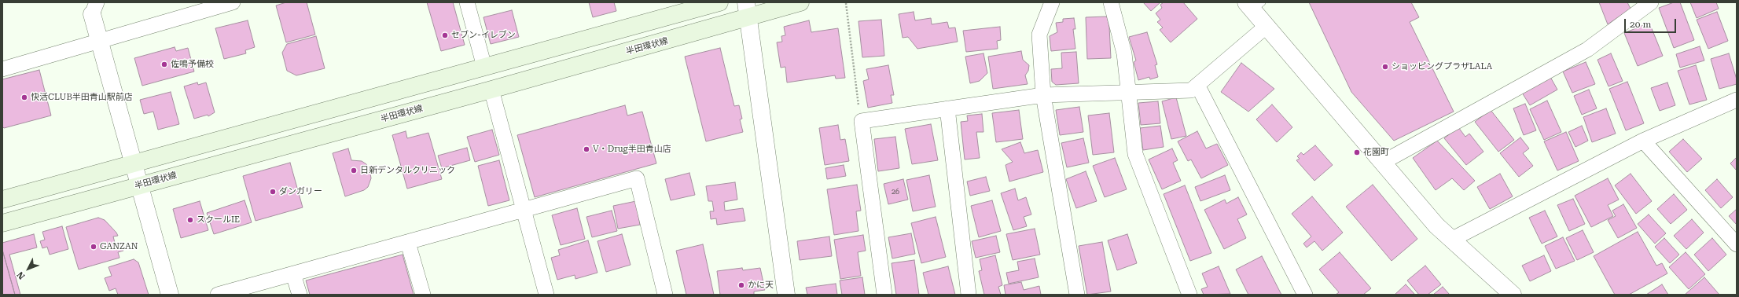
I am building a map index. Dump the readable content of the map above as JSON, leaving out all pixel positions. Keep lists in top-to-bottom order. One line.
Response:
{"streets":{"main road":["半田環状線"]},"places":["セブン-イレブン","佐鳴予備校","ショッピングプラザLALA","快活CLUB半田青山駅前店","V・Drug半田青山店","花園町","日新デンタルクリニック","ダンガリー","スクールIE","GANZAN","かに天"],"house_numbers":["26"],"scale_bar":"20 m","north":"bottom left"}
